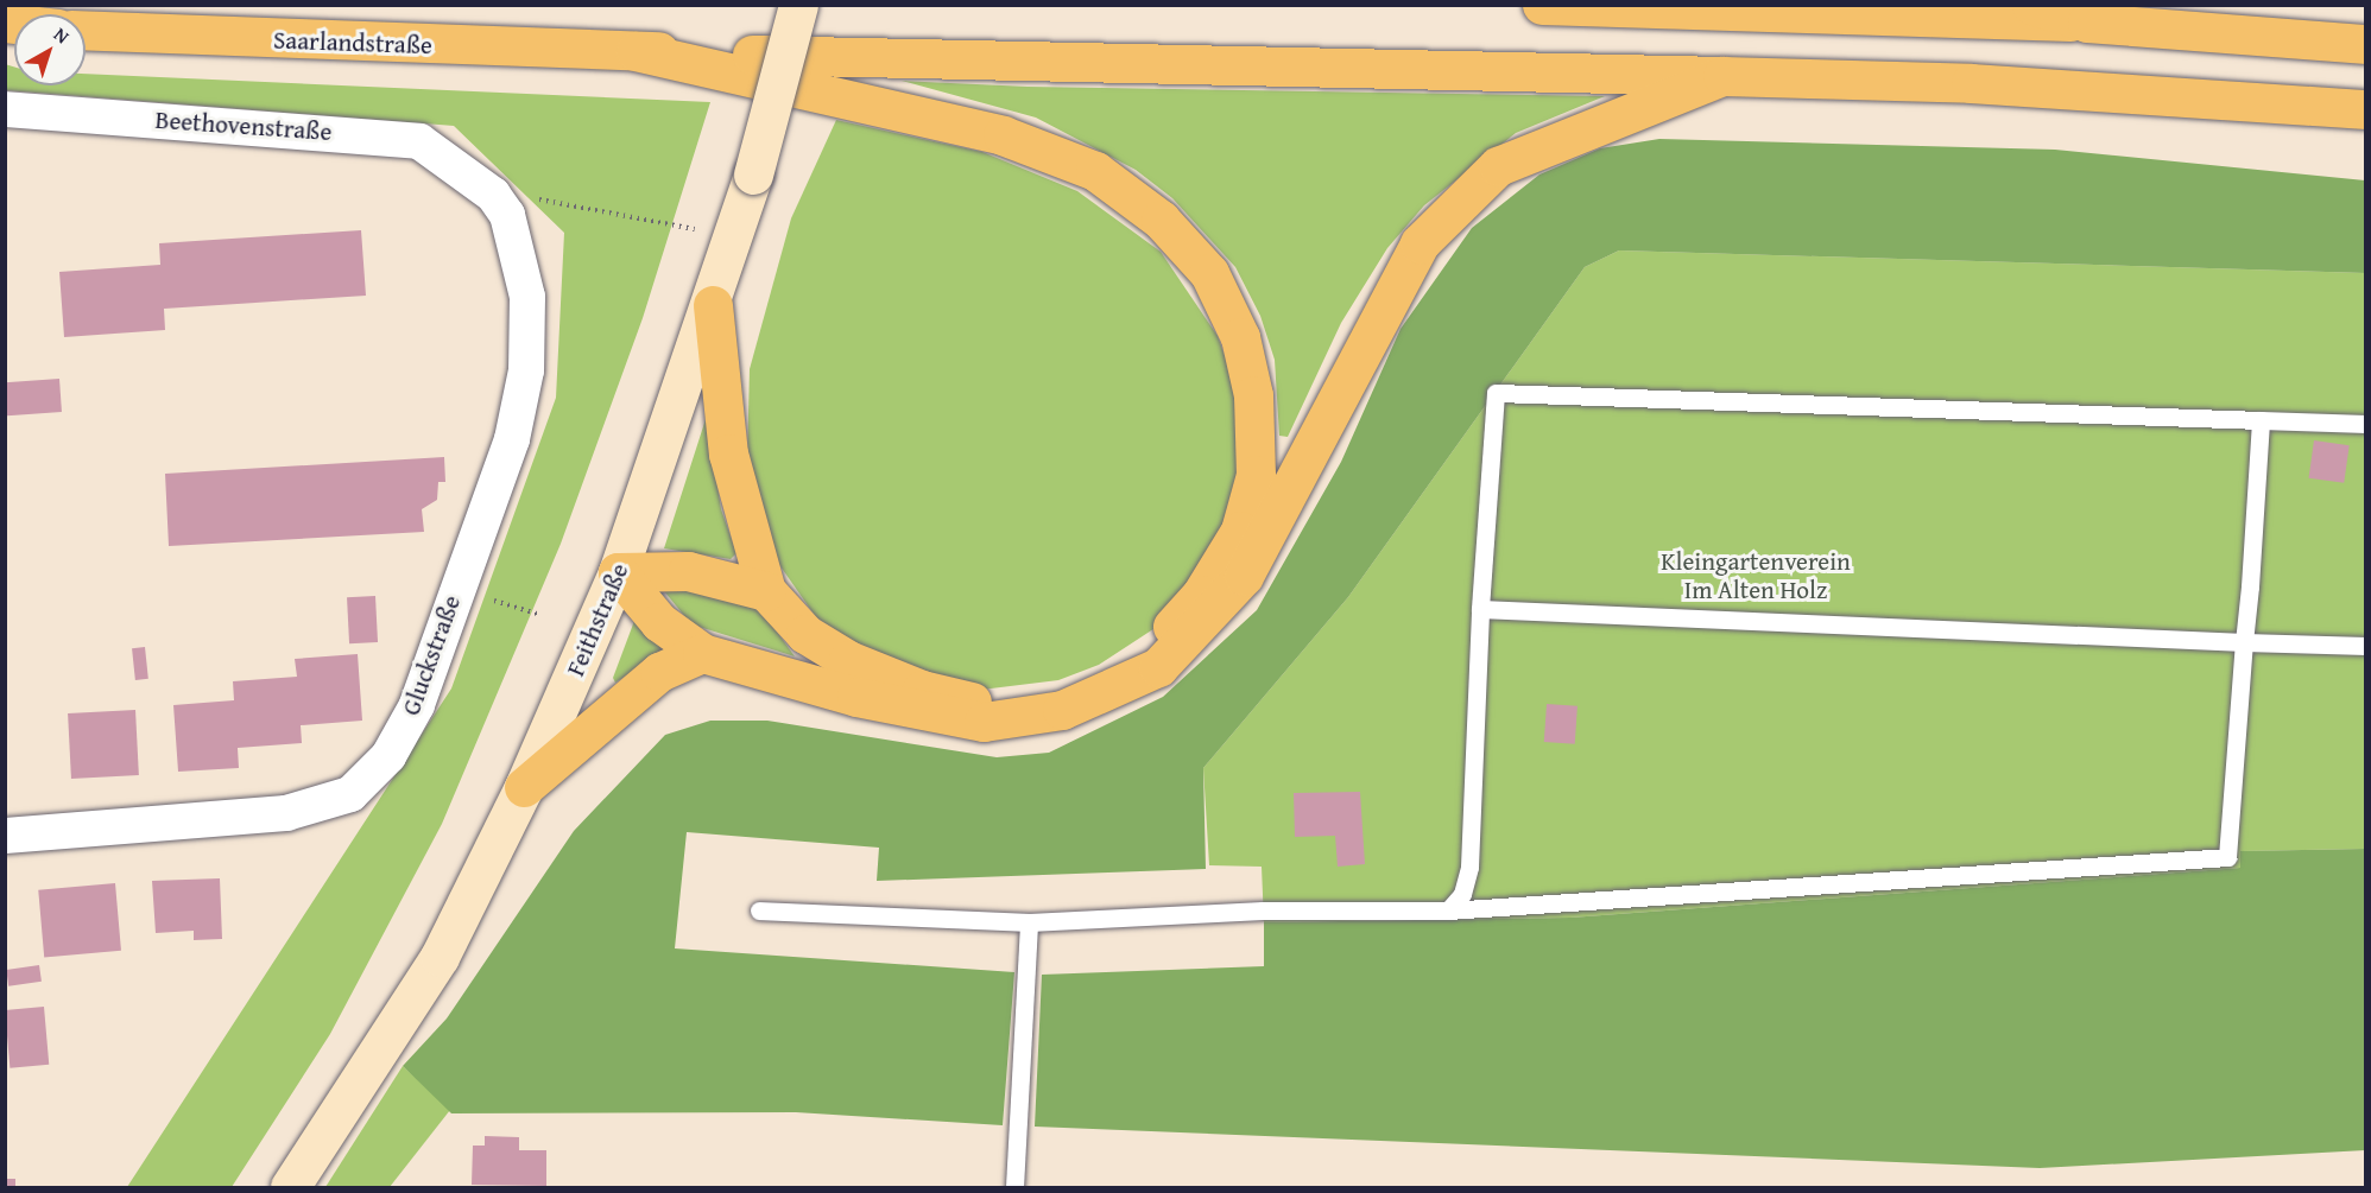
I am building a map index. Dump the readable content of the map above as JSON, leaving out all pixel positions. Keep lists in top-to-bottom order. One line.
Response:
{"streets":{"highway":["Saarlandstraße"],"main road":["Feithstraße"],"street":["Beethovenstraße","Gluckstraße"]},"crossings":[["Beethovenstraße","Gluckstraße"]],"parks":["Kleingartenverein Im Alten Holz"],"north":"top right"}
